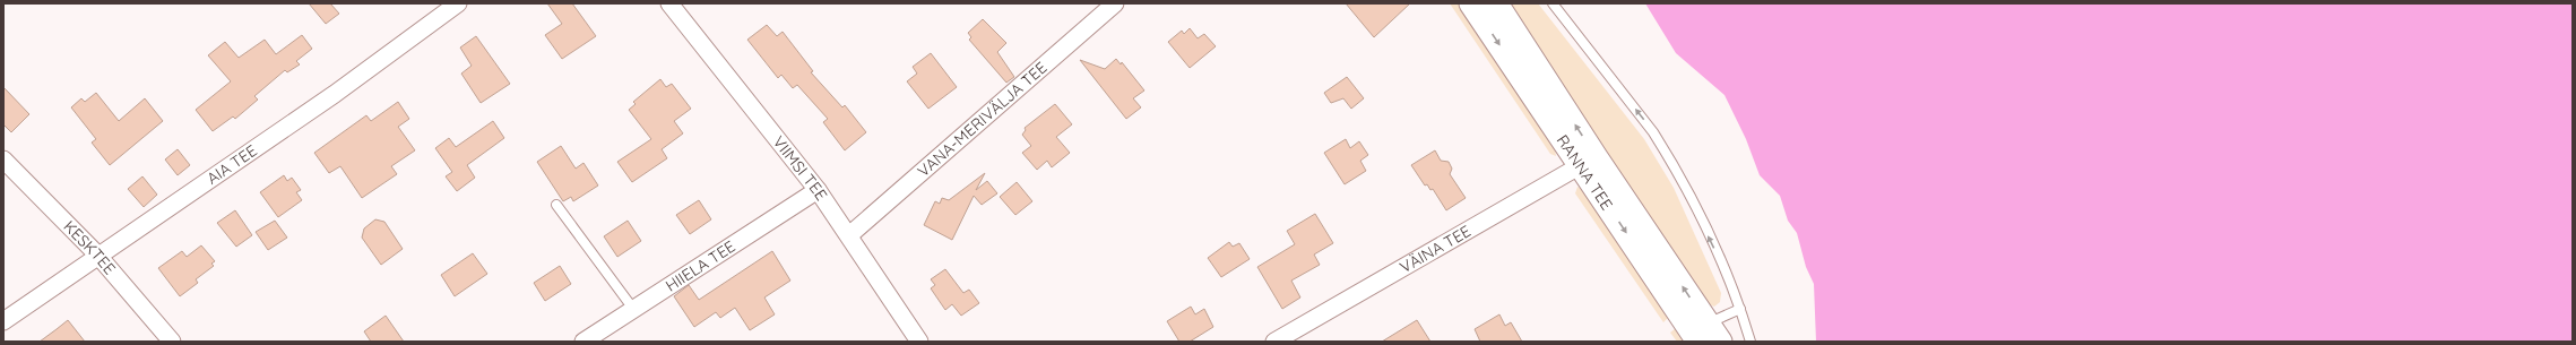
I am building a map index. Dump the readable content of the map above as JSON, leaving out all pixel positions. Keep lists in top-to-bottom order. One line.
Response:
{"streets":{"main road":["RANNA TEE"],"street":["VANA-MERIVÄLJA TEE","AIA TEE","VIIMSI TEE","KESKTEE","VÄINA TEE","HIIELA TEE"]},"crossings":[["VANA-MERIVÄLJA TEE","VIIMSI TEE"],["AIA TEE","KESKTEE"],["VIIMSI TEE","HIIELA TEE"],["RANNA TEE","VÄINA TEE"]]}
